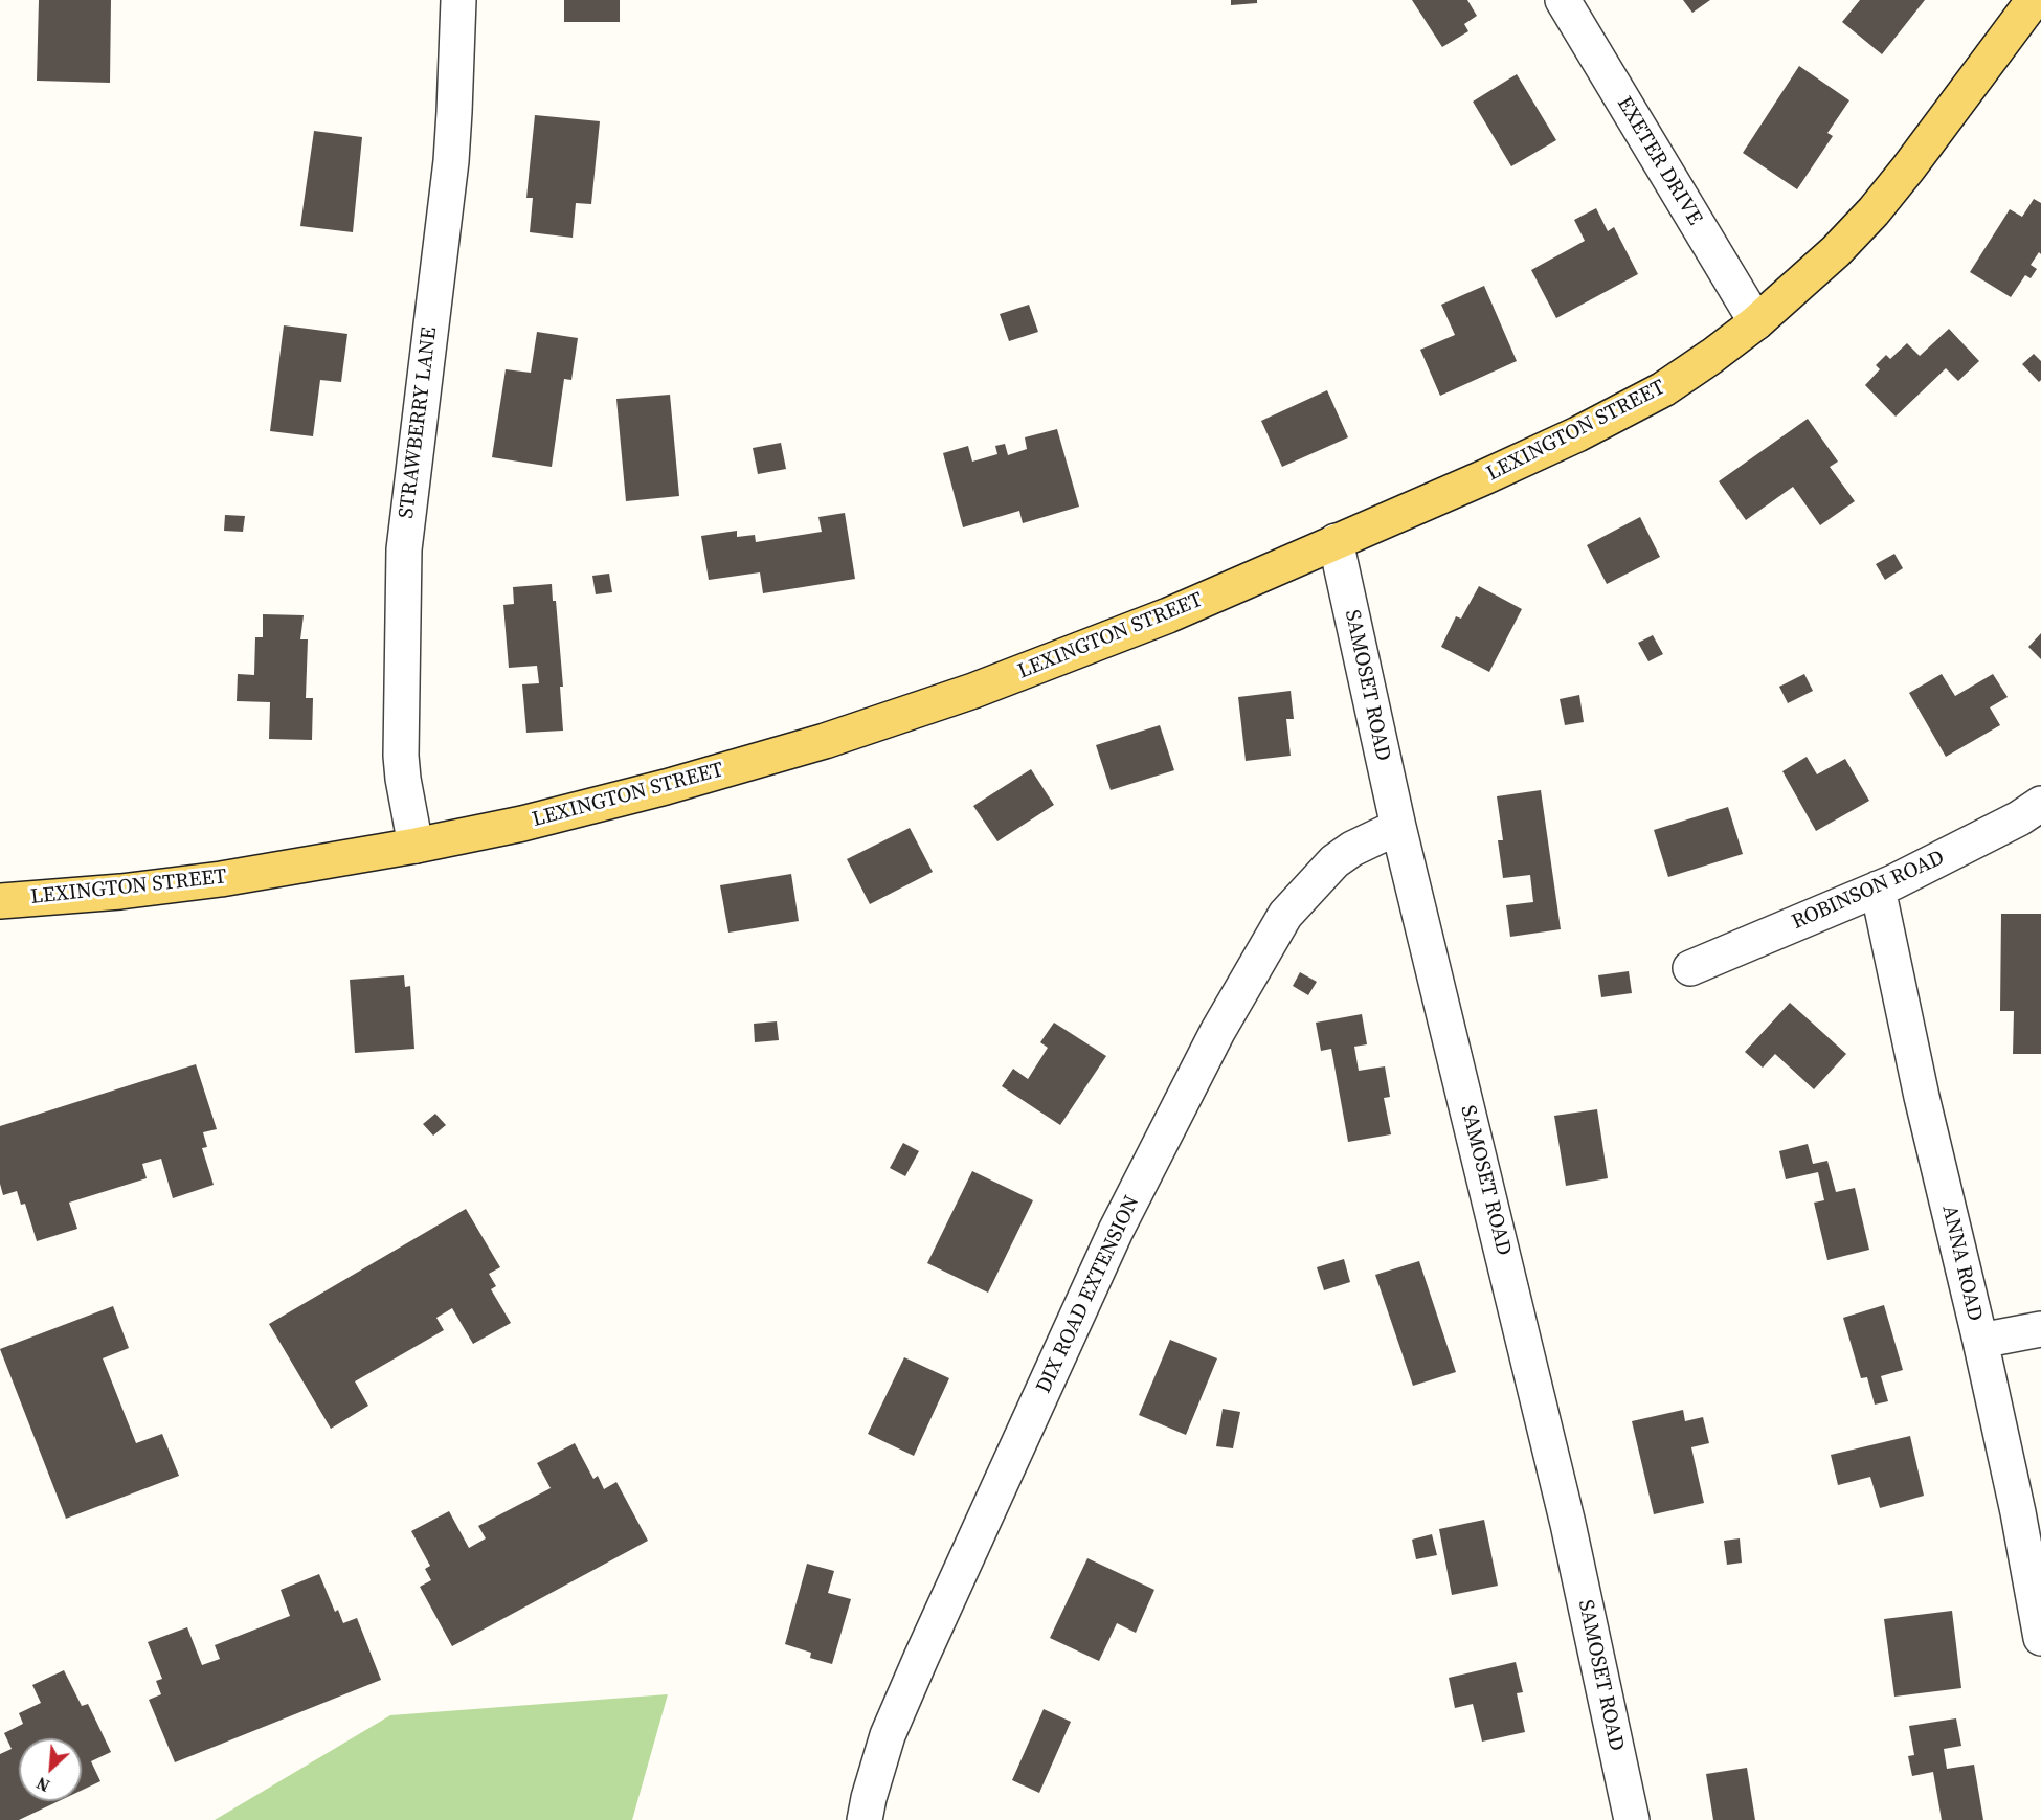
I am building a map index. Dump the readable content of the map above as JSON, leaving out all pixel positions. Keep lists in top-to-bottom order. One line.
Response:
{"streets":{"main road":["LEXINGTON STREET"],"street":["EXETER DRIVE","STRAWBERRY LANE","SAMOSET ROAD","ROBINSON ROAD","ANNA ROAD","DIX ROAD EXTENSION"]},"crossings":[["EXETER DRIVE","LEXINGTON STREET"],["STRAWBERRY LANE","LEXINGTON STREET"],["LEXINGTON STREET","SAMOSET ROAD"],["SAMOSET ROAD","DIX ROAD EXTENSION"],["ROBINSON ROAD","ANNA ROAD"]],"north":"bottom left"}
